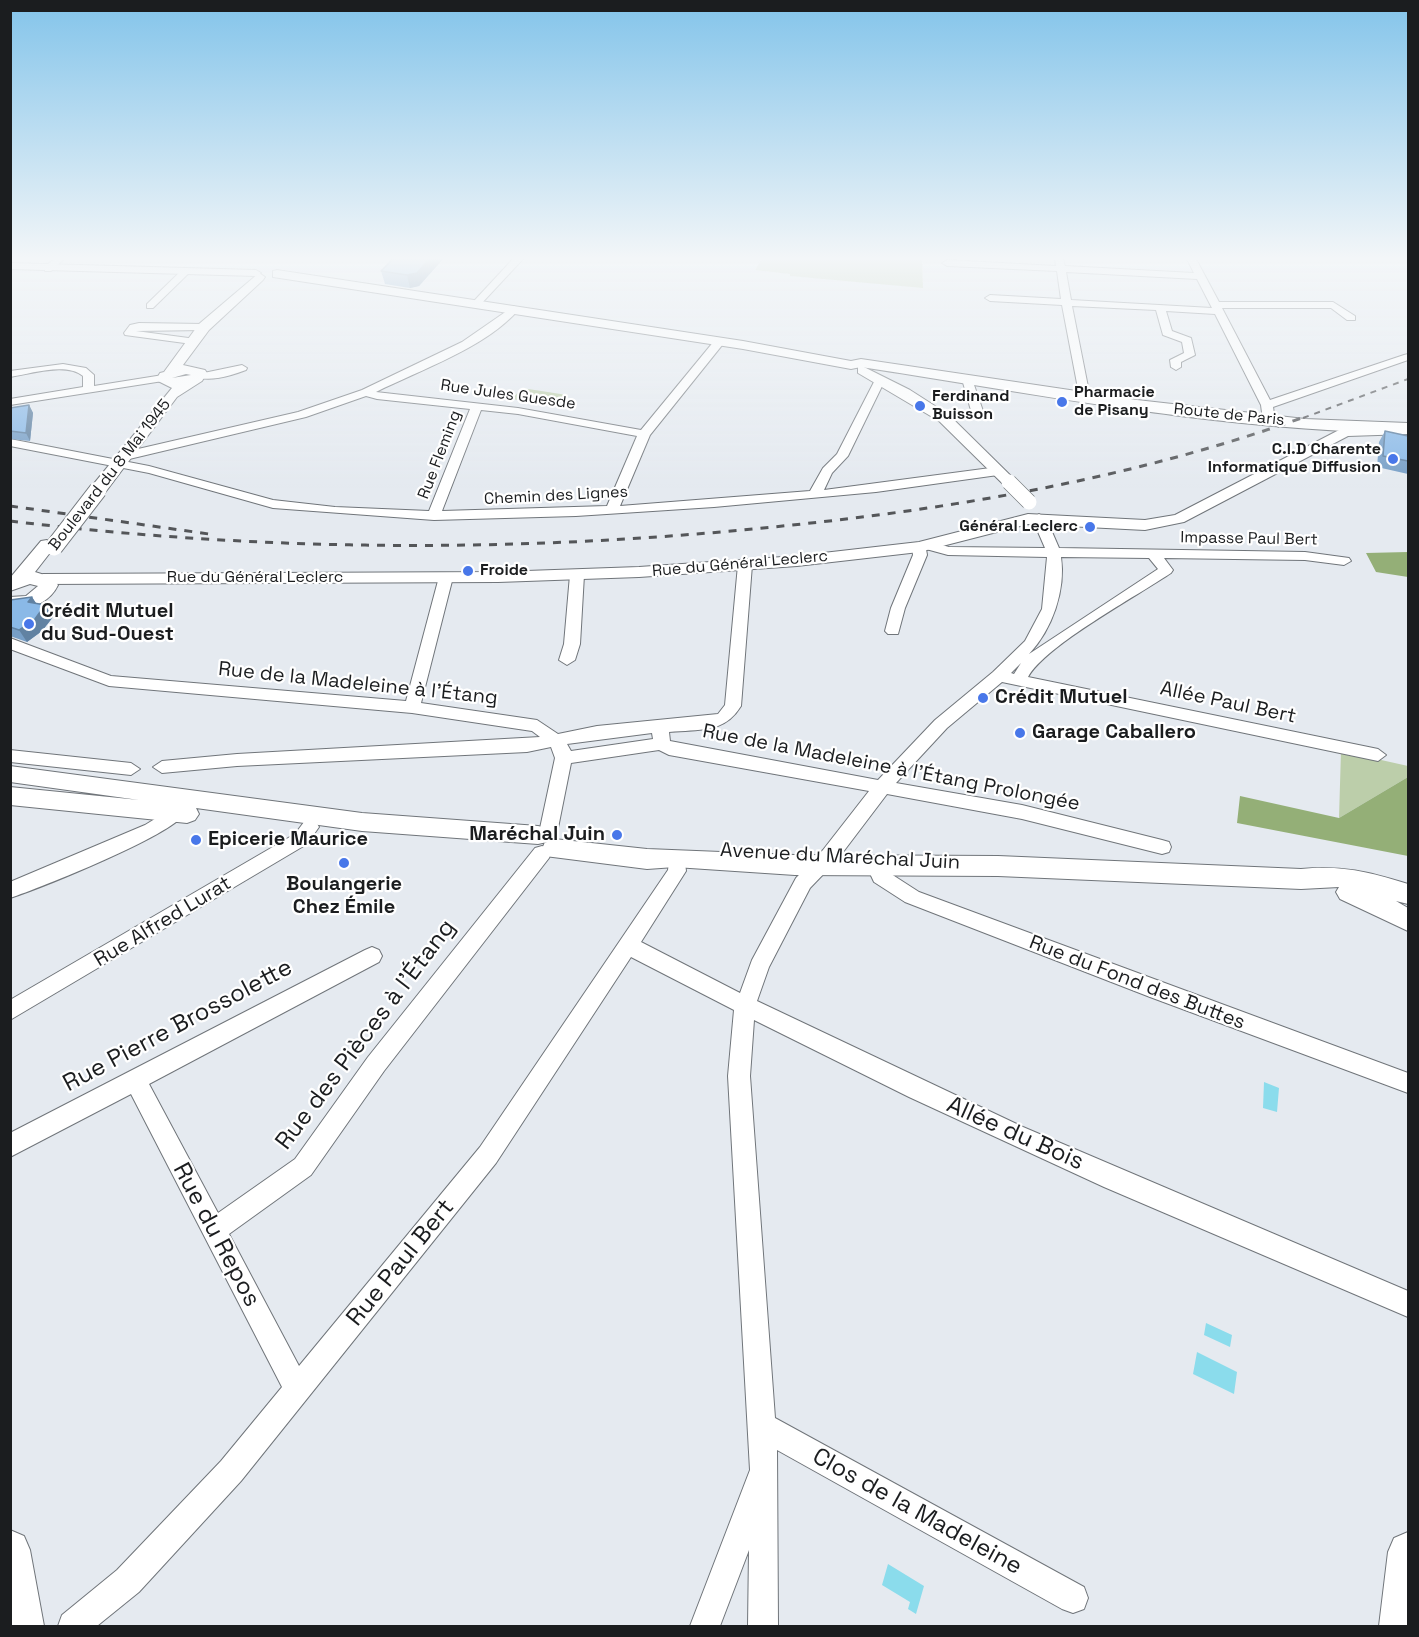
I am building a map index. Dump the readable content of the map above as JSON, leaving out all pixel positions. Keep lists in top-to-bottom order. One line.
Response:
{"streets":{"main road":["Route de Paris","Boulevard du 8 Mai 1945","Avenue du Maréchal Juin"],"street":["Rue Jules Guesde","Rue Fleming","Chemin des Lignes","Impasse Paul Bert","Rue du Général Leclerc","Rue de la Madeleine à l'Étang","Allée Paul Bert","Rue de la Madeleine à l'Étang Prolongée","Rue Alfred Lurat","Rue du Fond des Buttes","Rue Pierre Brossolette","Rue des Pièces à l'Étang","Allée du Bois","Rue du Repos","Rue Paul Bert","Clos de la Madeleine"]},"crossings":[["Rue Jules Guesde","Rue Fleming"],["Route de Paris","Rue du Général Leclerc"],["Rue Fleming","Chemin des Lignes"],["Boulevard du 8 Mai 1945","Chemin des Lignes"],["Boulevard du 8 Mai 1945","Rue du Général Leclerc"],["Impasse Paul Bert","Rue du Général Leclerc"],["Impasse Paul Bert","Allée Paul Bert"],["Avenue du Maréchal Juin","Rue Alfred Lurat"],["Avenue du Maréchal Juin","Rue du Fond des Buttes"],["Avenue du Maréchal Juin","Rue des Pièces à l'Étang"],["Avenue du Maréchal Juin","Rue Paul Bert"],["Rue Pierre Brossolette","Rue du Repos"],["Rue des Pièces à l'Étang","Rue du Repos"],["Allée du Bois","Rue Paul Bert"],["Rue du Repos","Rue Paul Bert"]],"places":["Pharmacie de Pisany","Ferdinand Buisson","C.I.D Charente Informatique Diffusion","Général Leclerc","Froide","Crédit Mutuel du Sud-Ouest","Crédit Mutuel","Garage Caballero","Maréchal Juin","Epicerie Maurice","Boulangerie Chez Émile"]}
